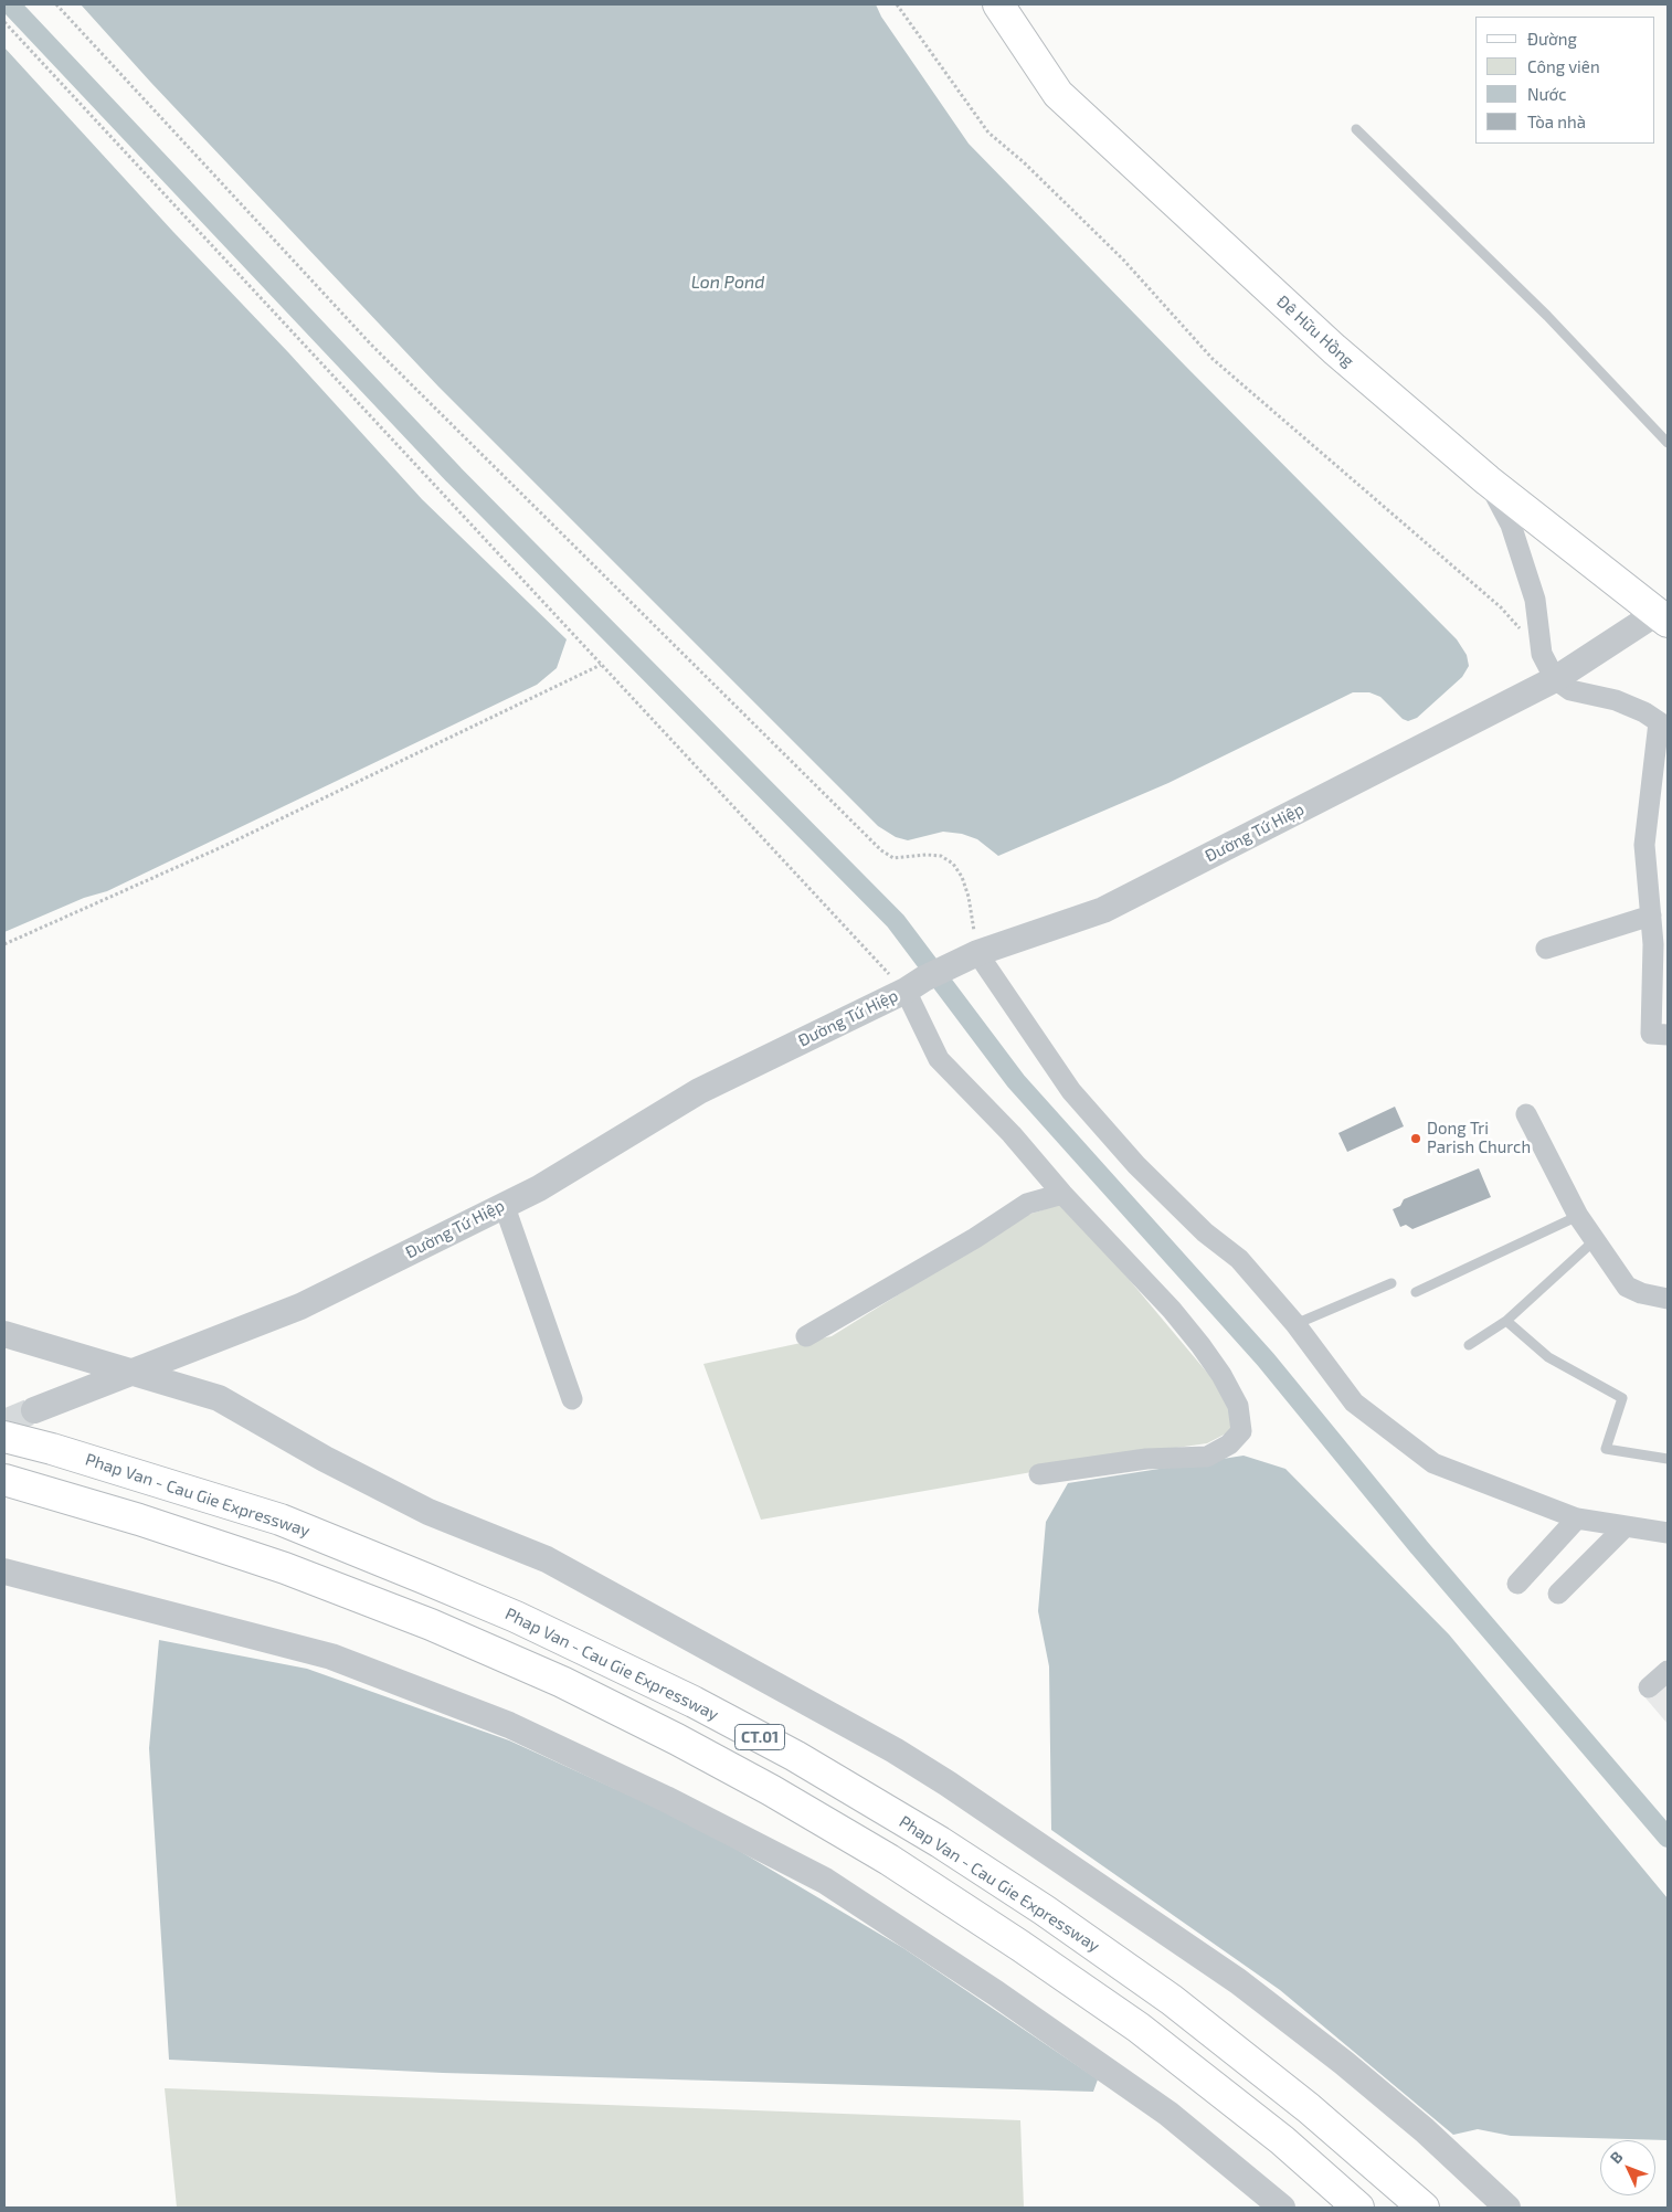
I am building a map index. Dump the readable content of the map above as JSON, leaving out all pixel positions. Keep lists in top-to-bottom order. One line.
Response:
{"streets":{"main road":["Đê Hữu Hồng","Phap Van - Cau Gie Expressway","CT.01"],"street":["Đường Tứ Hiệp"]},"crossings":[["Đê Hữu Hồng","Đường Tứ Hiệp"]],"water":["Lon Pond"],"places":["Dong Tri Parish Church"],"legend":["Đường","Công viên","Nước","Tòa nhà"],"north":"top left"}
